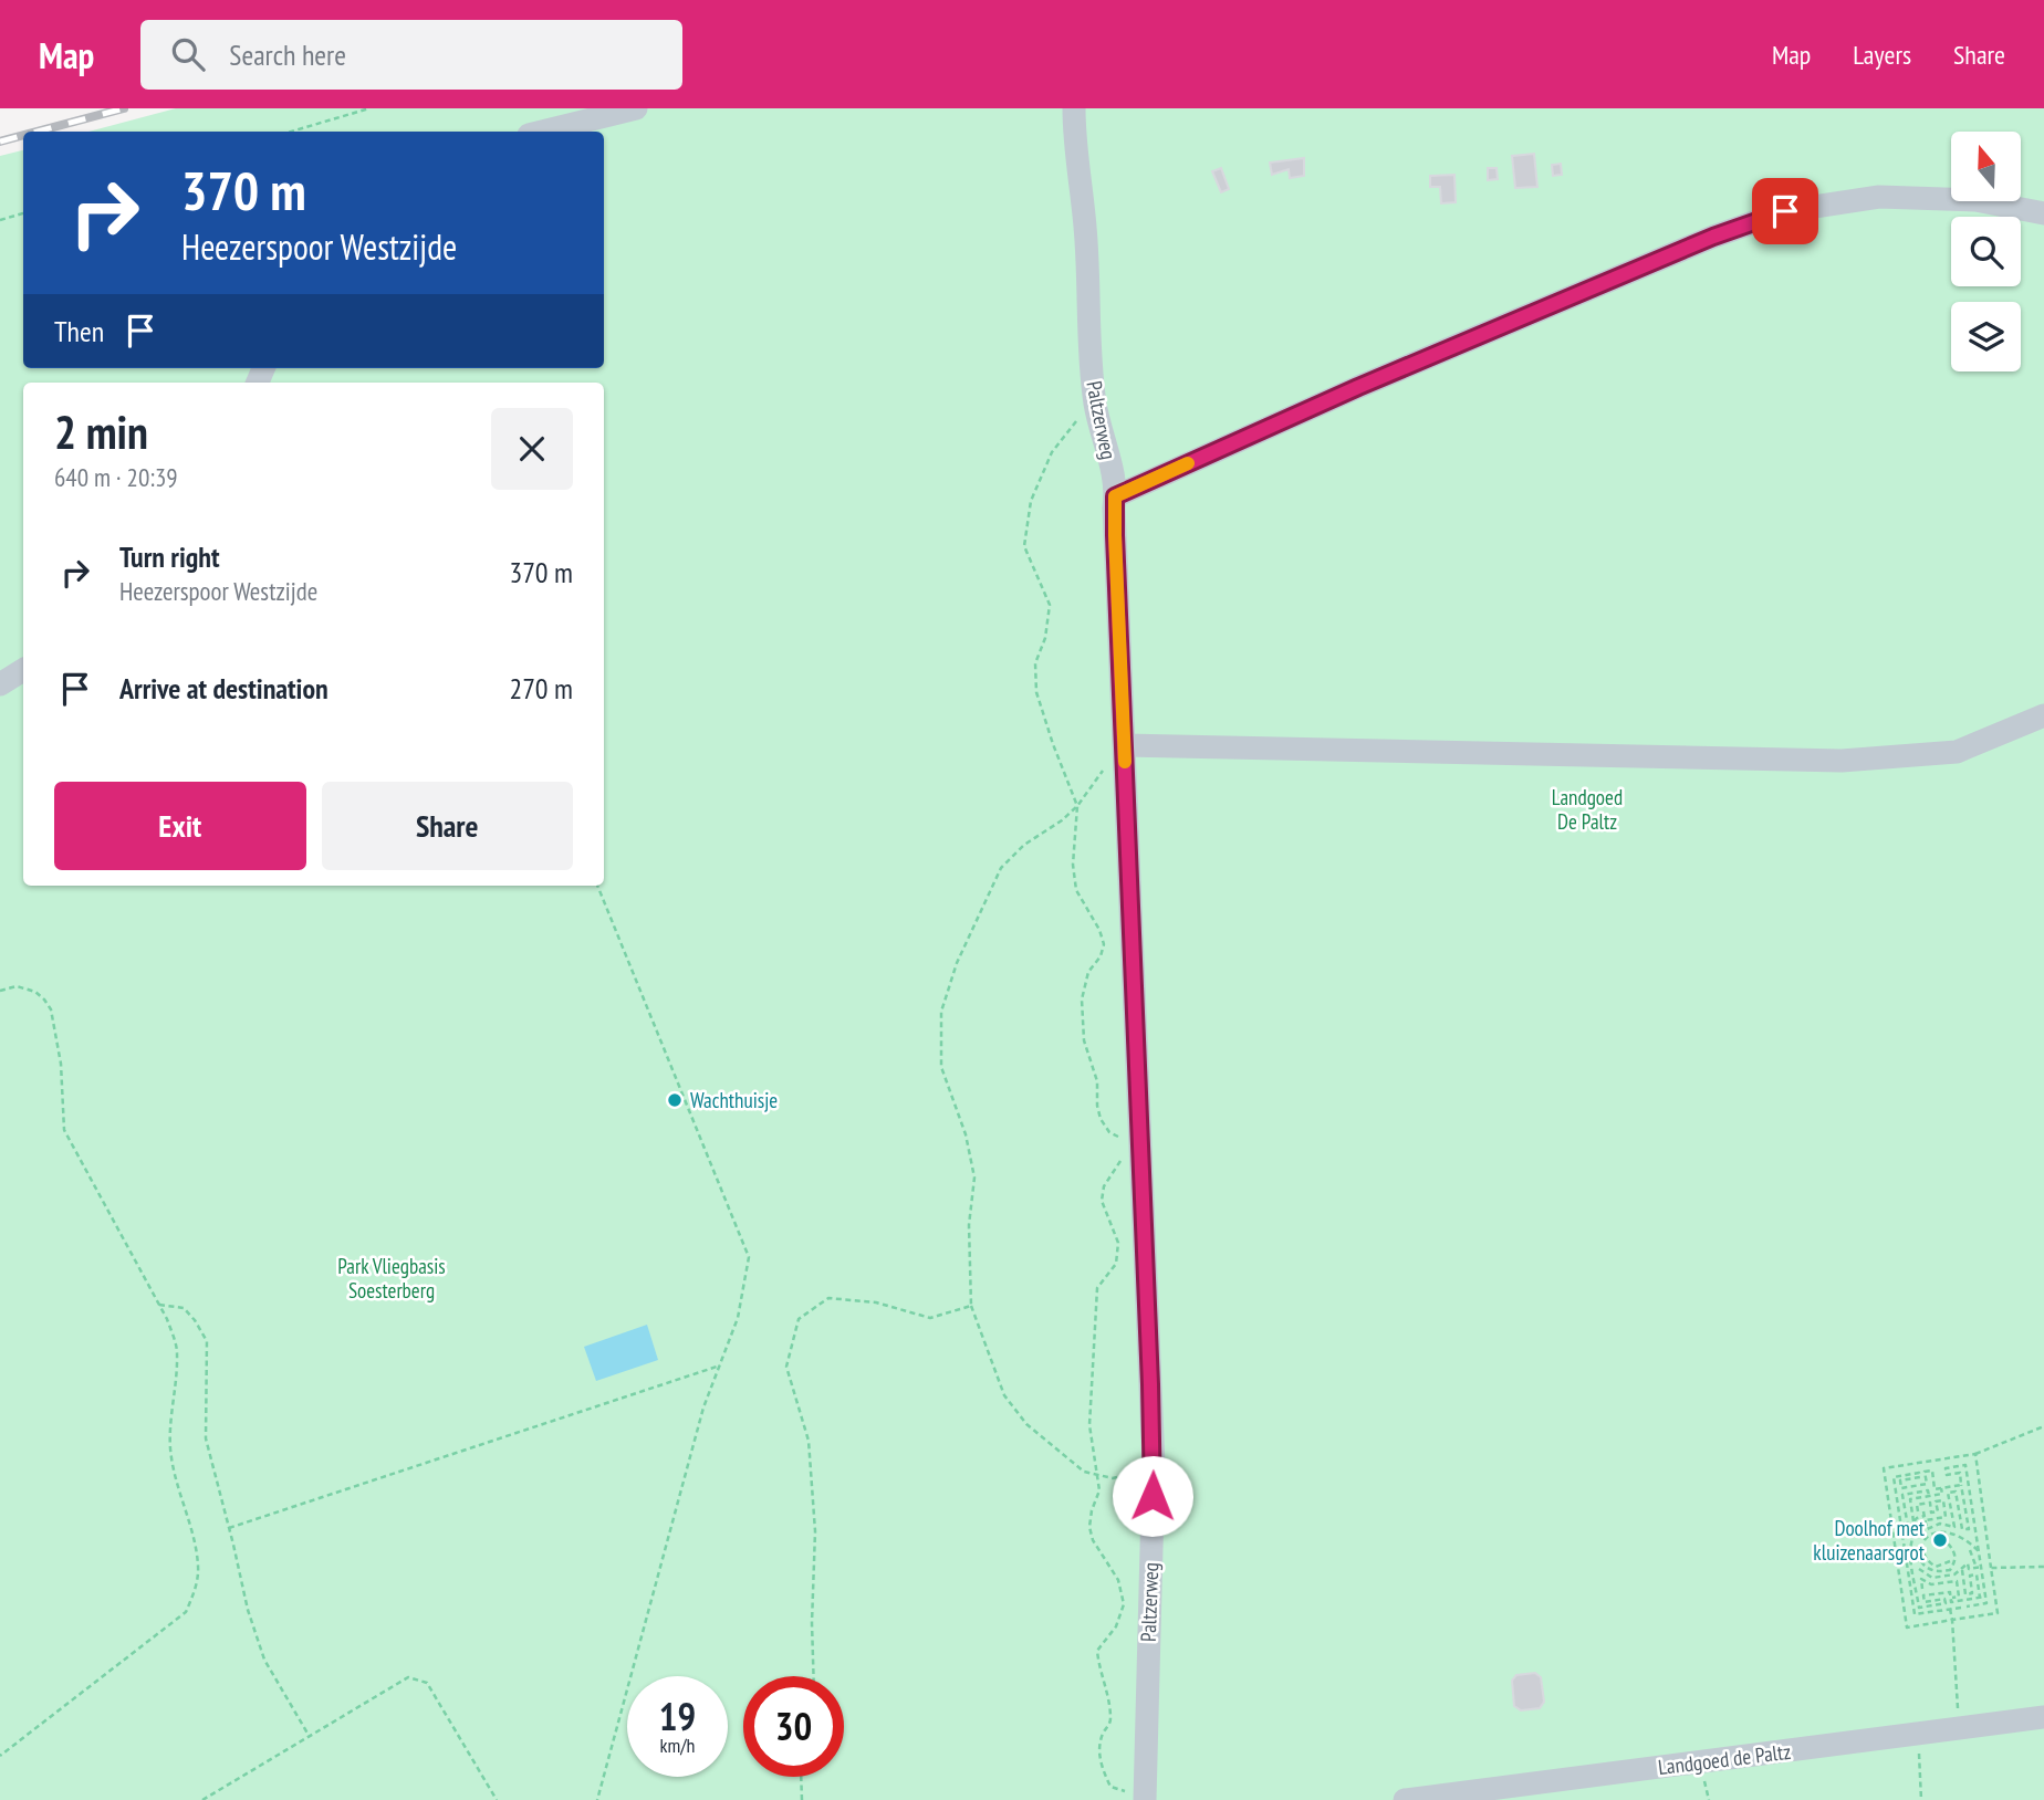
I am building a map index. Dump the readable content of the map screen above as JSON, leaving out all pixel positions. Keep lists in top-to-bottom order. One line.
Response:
{"streets":{"street":["Paltzerweg","Landgoed de Paltz"]},"parks":["Landgoed De Paltz","Park Vliegbasis Soesterberg"],"places":["Wachthuisje","Doolhof met kluizenaarsgrot"],"north":"top","page":{"header":"Map","search":"Search here","nav":["Map","Layers","Share"],"turn":["370 m","Heezerspoor Westzijde"],"then":"Then","heading":["2 min","640 m · 20:39"],"list":[{"name":"Turn right","note":"Heezerspoor Westzijde","value":"370 m"},{"name":"Arrive at destination","value":"270 m"}],"buttons":["Exit","Share"],"speed":"19 km/h","limit":"30"}}
